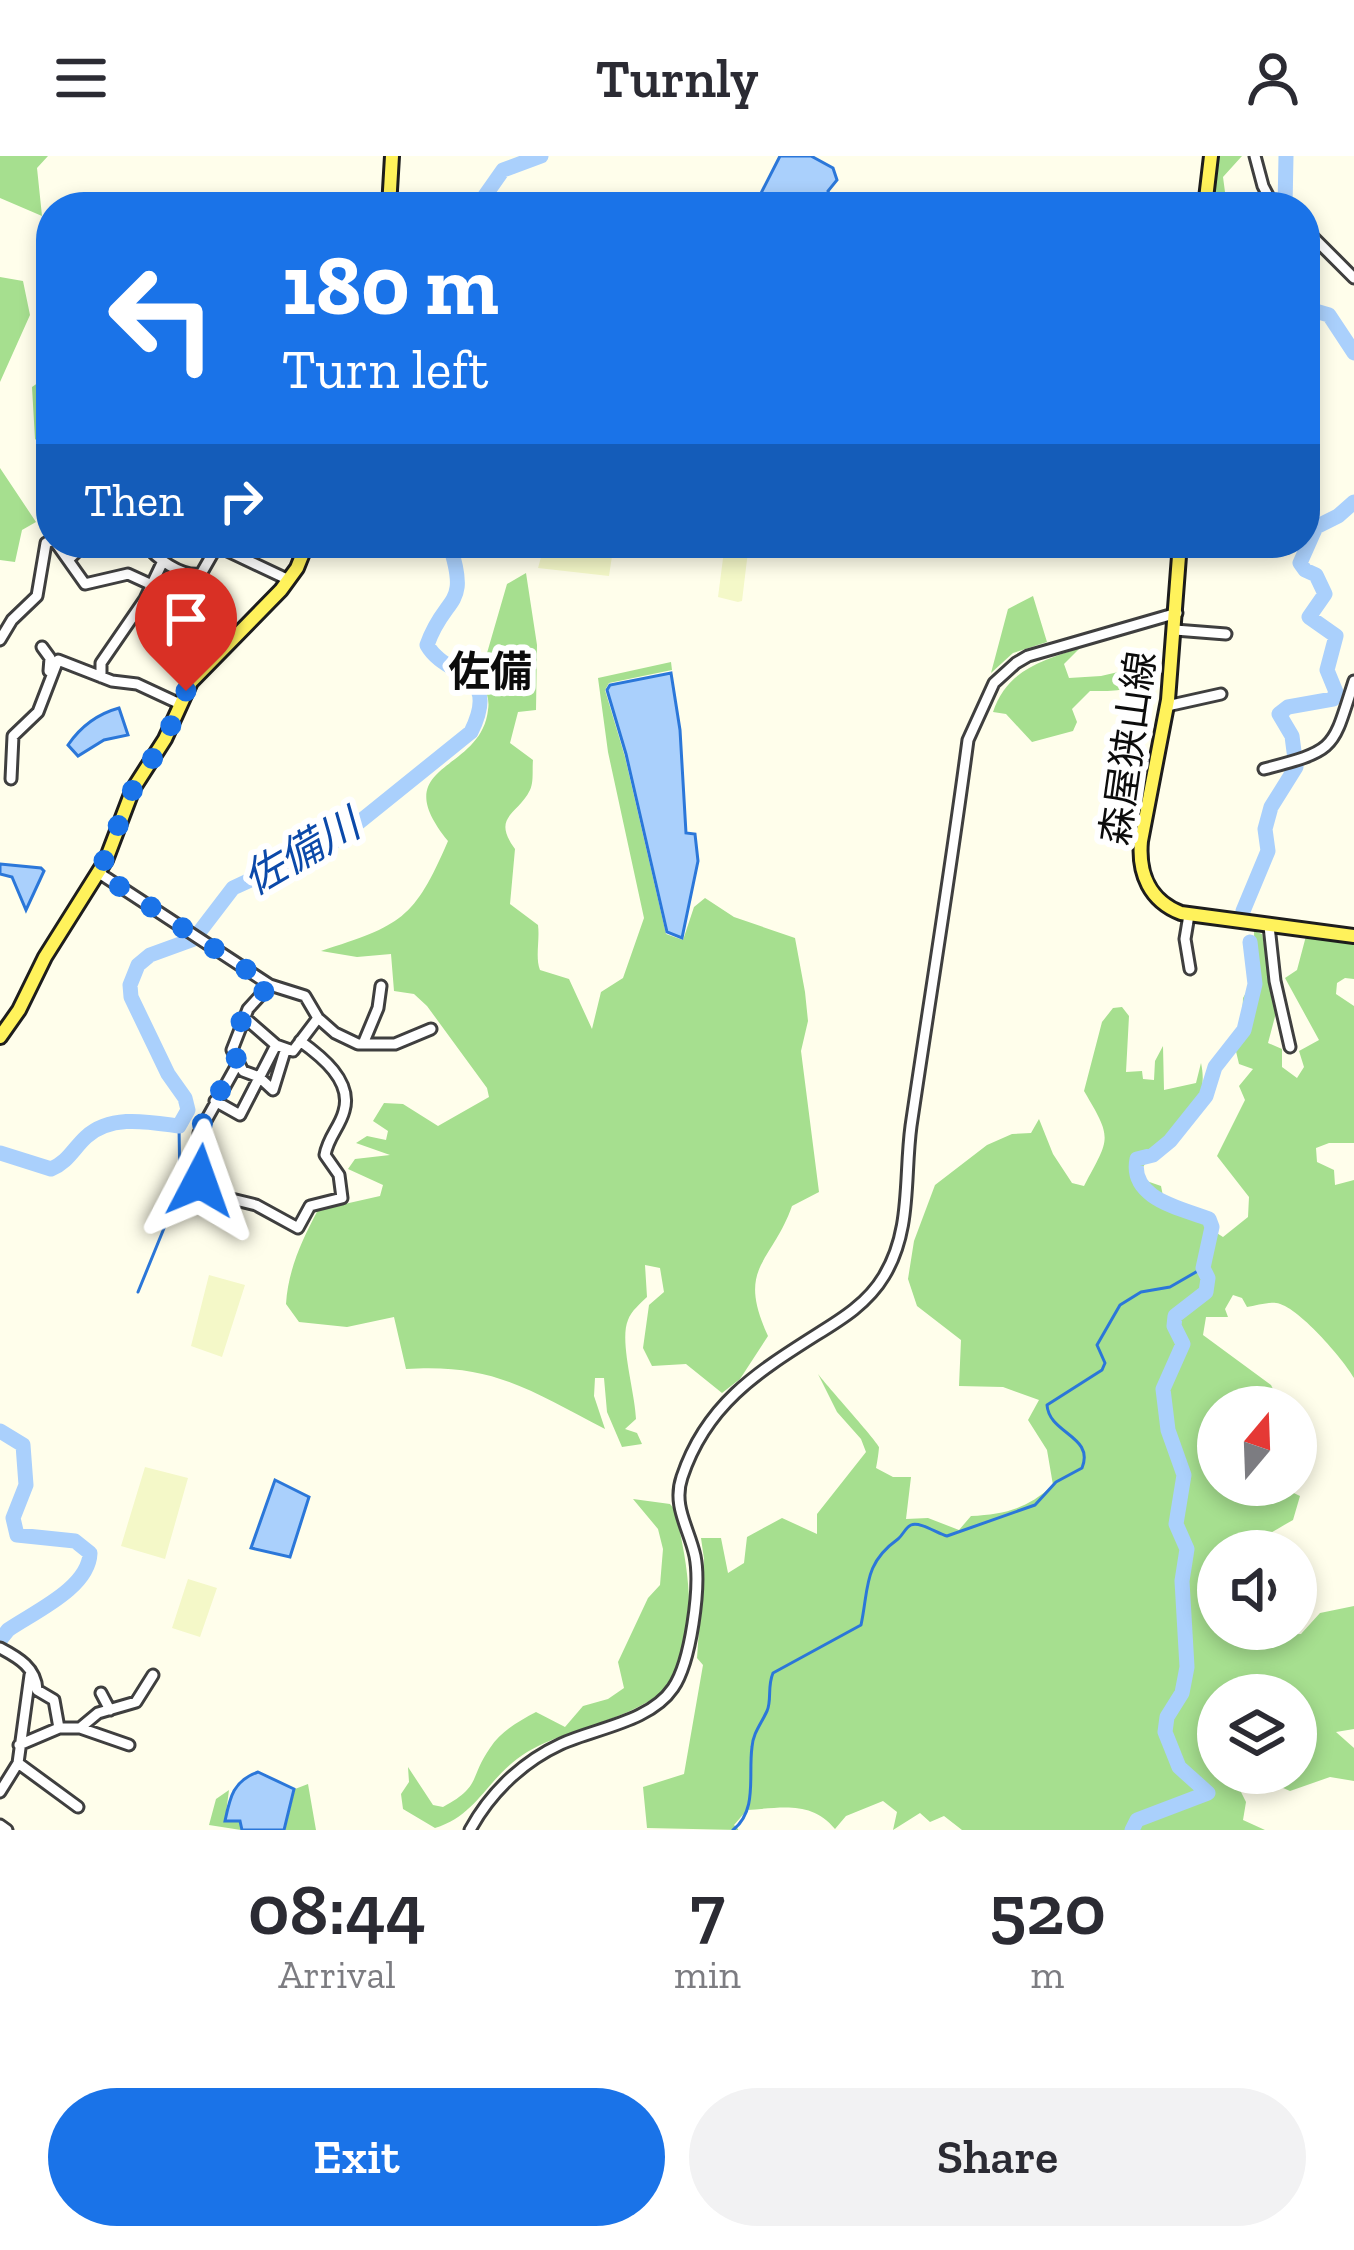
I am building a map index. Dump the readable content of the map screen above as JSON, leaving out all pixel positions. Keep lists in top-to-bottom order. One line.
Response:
{"streets":{"main road":["森屋狭山線"]},"districts":["佐備"],"water":["佐備川"],"north":"top","page":{"header":"Turnly","turn":["180 m","Turn left"],"then":"Then","eta":["08:44","Arrival","7","min","520","m"],"buttons":["Exit","Share"]}}
